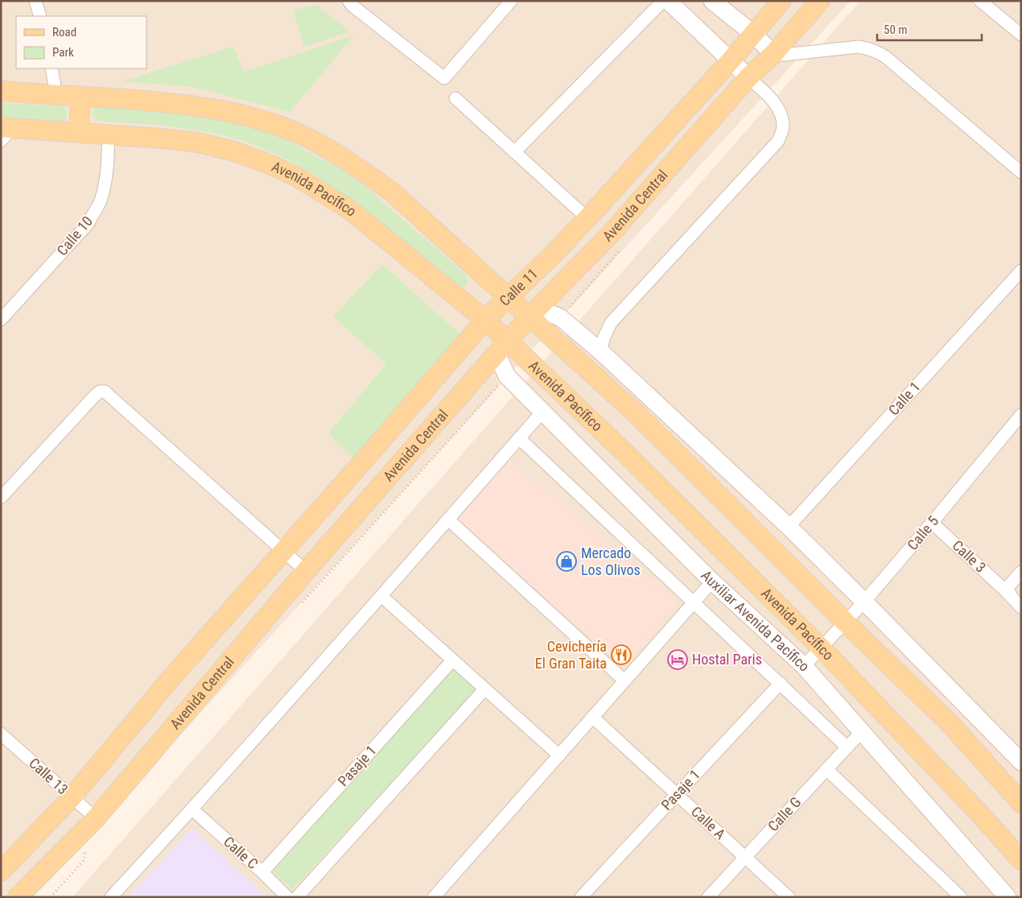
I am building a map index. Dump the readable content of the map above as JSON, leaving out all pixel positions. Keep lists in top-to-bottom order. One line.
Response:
{"streets":{"main road":["Avenida Pacífico","Avenida Central","Calle 11","Auxiliar Avenida Pacífico"],"street":["Calle 10","Calle 1","Calle 5","Calle 3","Pasaje 1","Calle 13","Calle G","Calle A","Calle C"]},"crossings":[["Avenida Pacífico","Avenida Central"],["Avenida Pacífico","Calle 10"],["Avenida Pacífico","Calle 11"],["Avenida Pacífico","Calle 5"],["Avenida Pacífico","Auxiliar Avenida Pacífico"],["Avenida Central","Calle 11"],["Avenida Central","Auxiliar Avenida Pacífico"],["Avenida Central","Calle 13"],["Calle 5","Calle 3"],["Auxiliar Avenida Pacífico","Calle G"],["Pasaje 1","Calle A"],["Pasaje 1","Calle C"],["Calle G","Calle A"]],"places":{"shop":["Mercado Los Olivos"],"restaurant":["Cevichería El Gran Taita"],"hotel":["Hostal Paris"]},"legend":["Road","Park"],"scale_bar":"50 m"}
